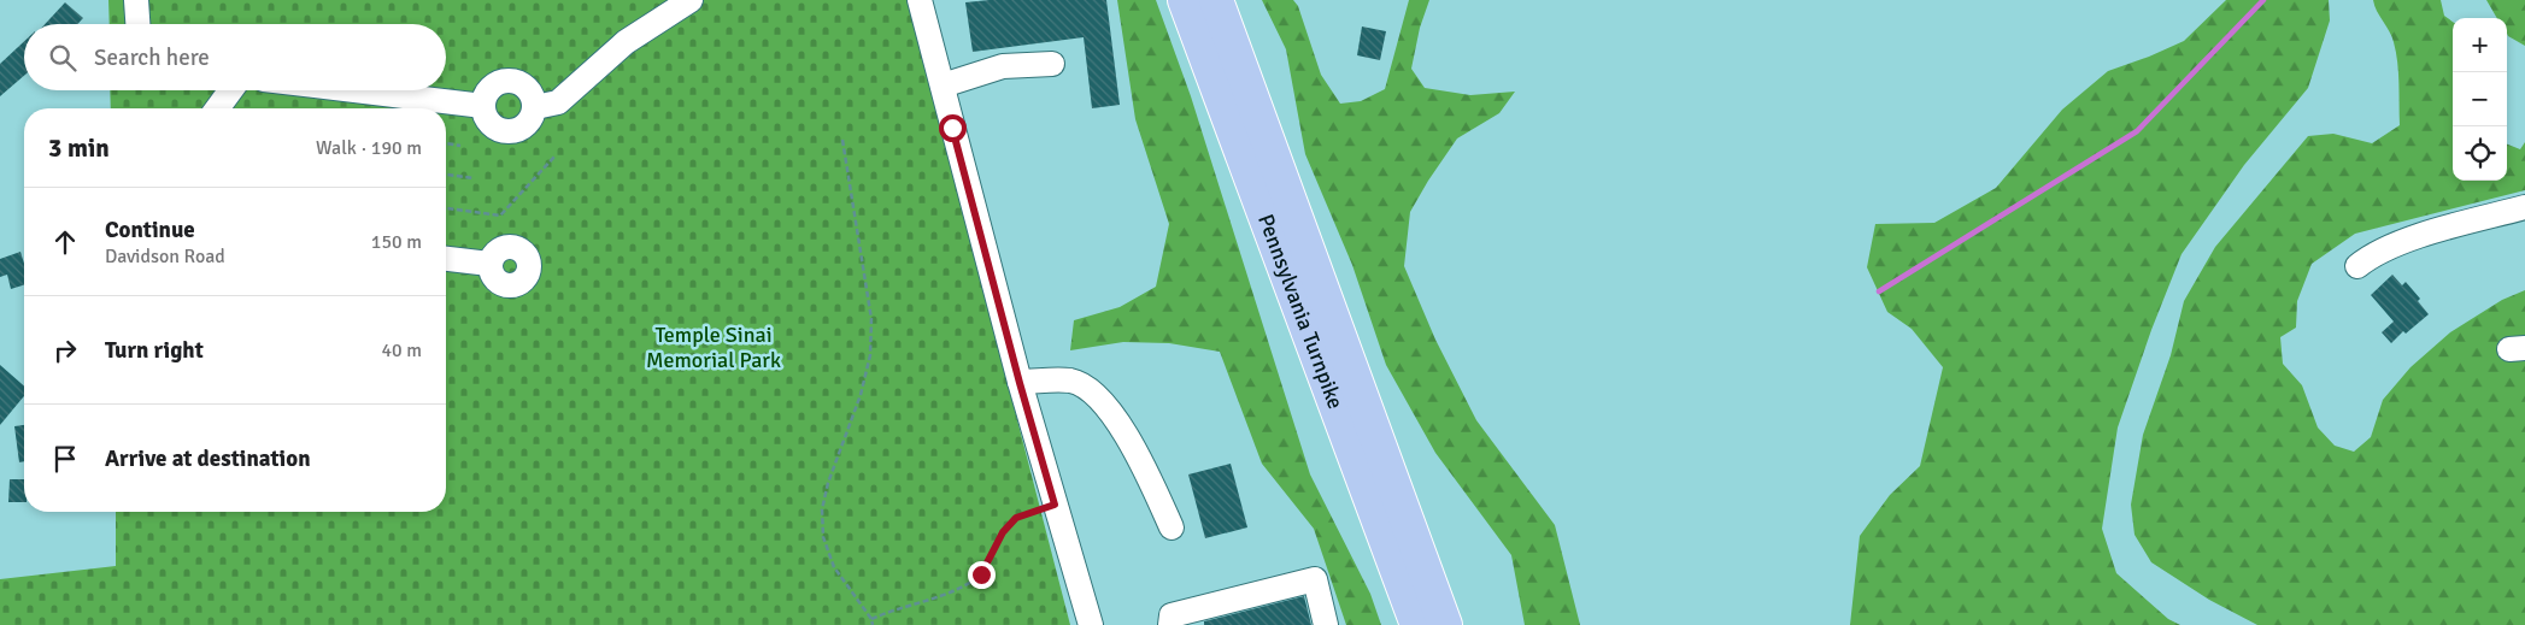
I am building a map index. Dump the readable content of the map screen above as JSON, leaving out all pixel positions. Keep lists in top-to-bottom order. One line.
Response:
{"streets":{"highway":["Pennsylvania Turnpike"]},"parks":["Temple Sinai Memorial Park"],"page":{"map_buttons":["+","−"],"search":"Search here","heading":["3 min","Walk · 190 m"],"list":[["Continue","Davidson Road","150 m"],["Turn right","40 m"],"Arrive at destination"]}}
